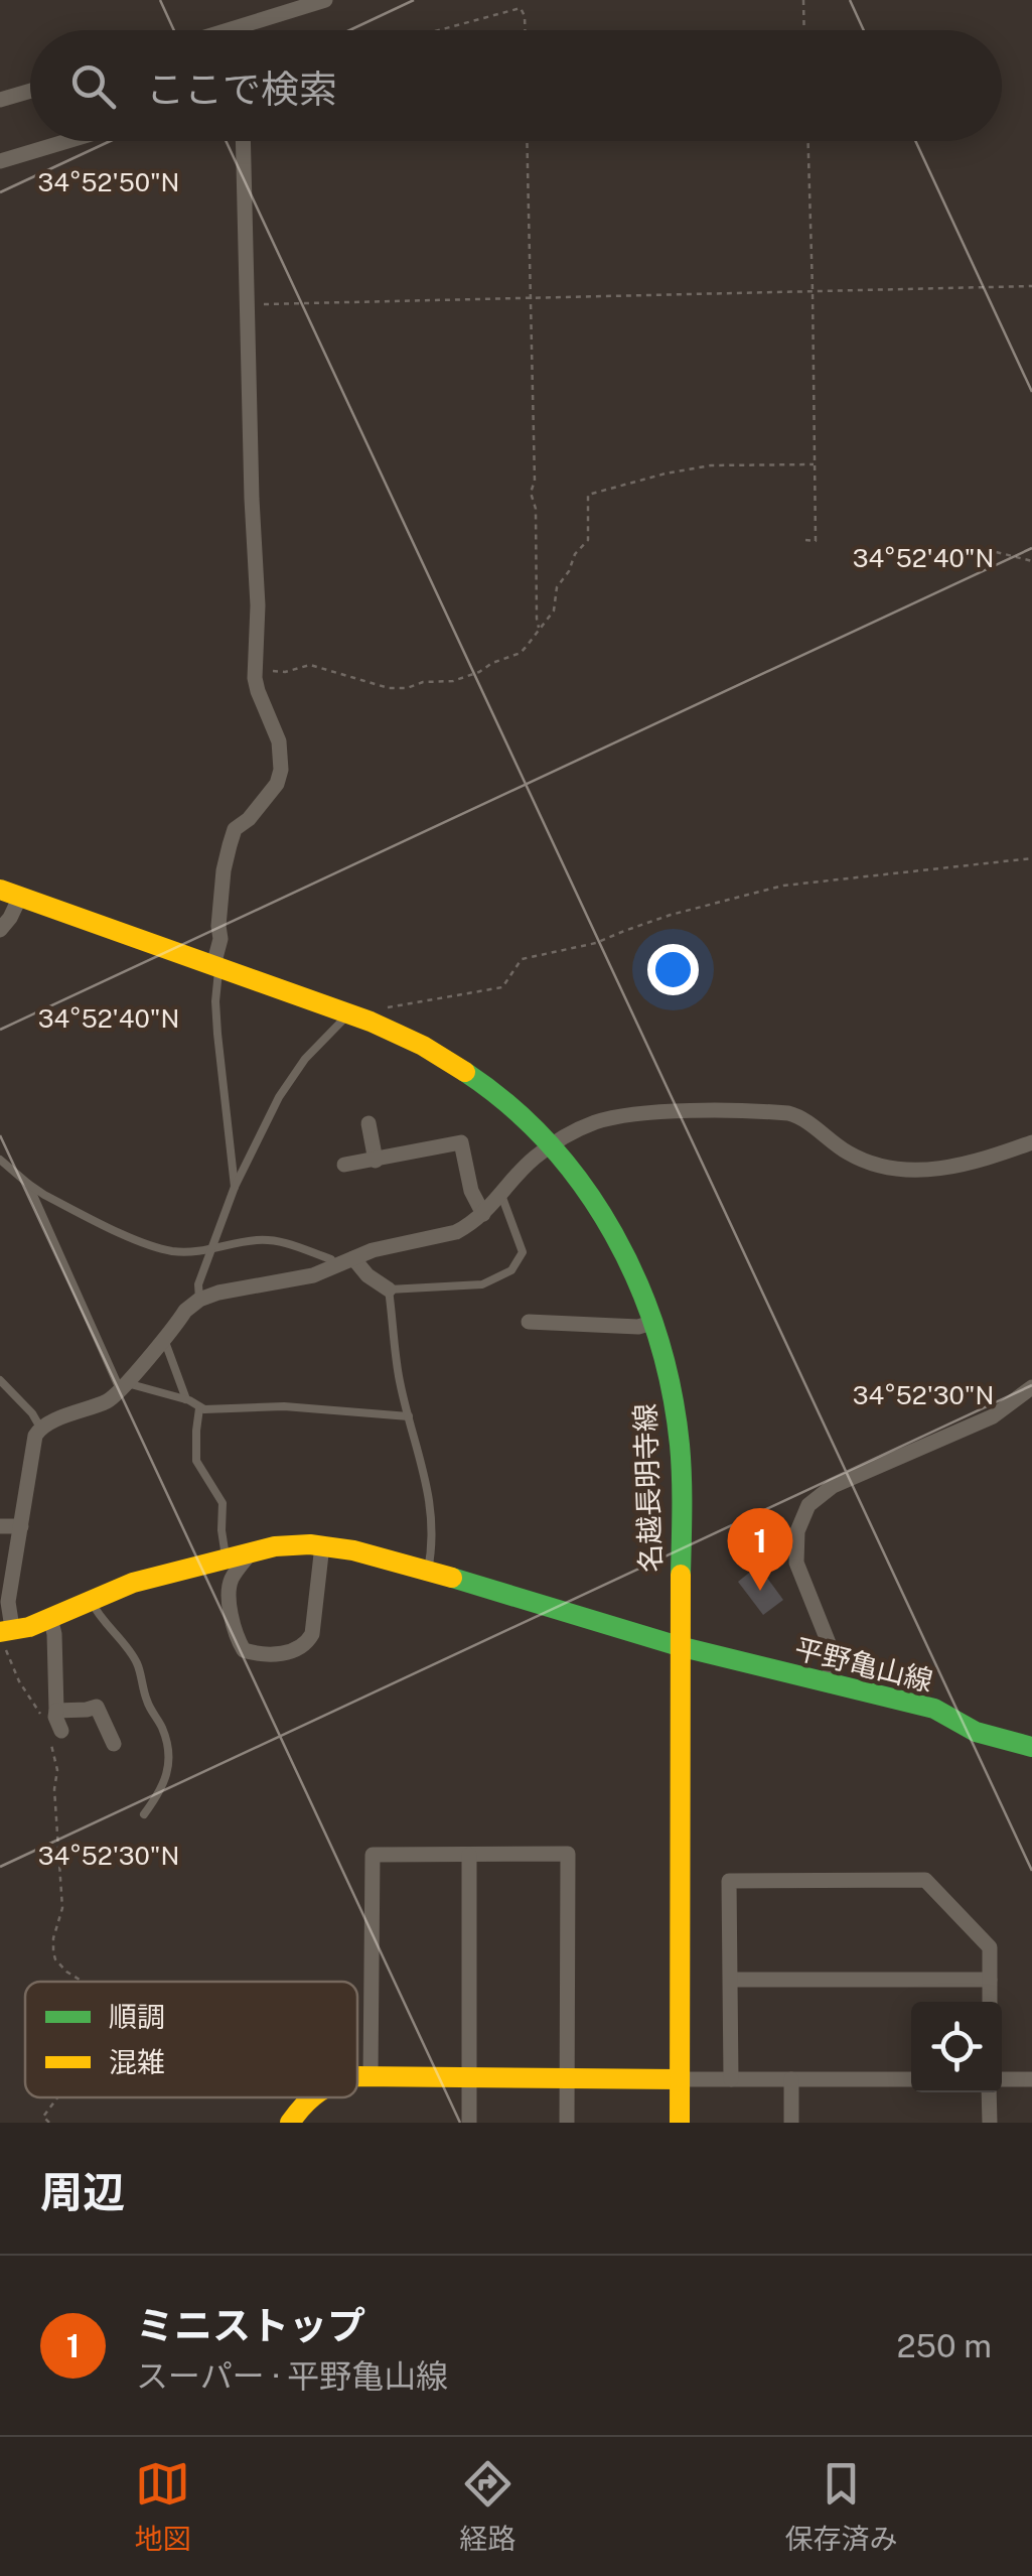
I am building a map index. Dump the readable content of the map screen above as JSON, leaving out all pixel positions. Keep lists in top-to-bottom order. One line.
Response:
{"streets":{"main road":["名越長明寺線","平野亀山線"]},"crossings":[["名越長明寺線","平野亀山線"]],"legend":["順調","混雑"],"page":{"search":"ここで検索","pins":"1","heading":"周辺","list":[{"mark":"1","name":"ミニストップ","note":"スーパー · 平野亀山線","value":"250 m"}],"nav":["地図","経路","保存済み"]},"coordinates":["34°52'50\"N","34°52'40\"N","34°52'30\"N"]}
